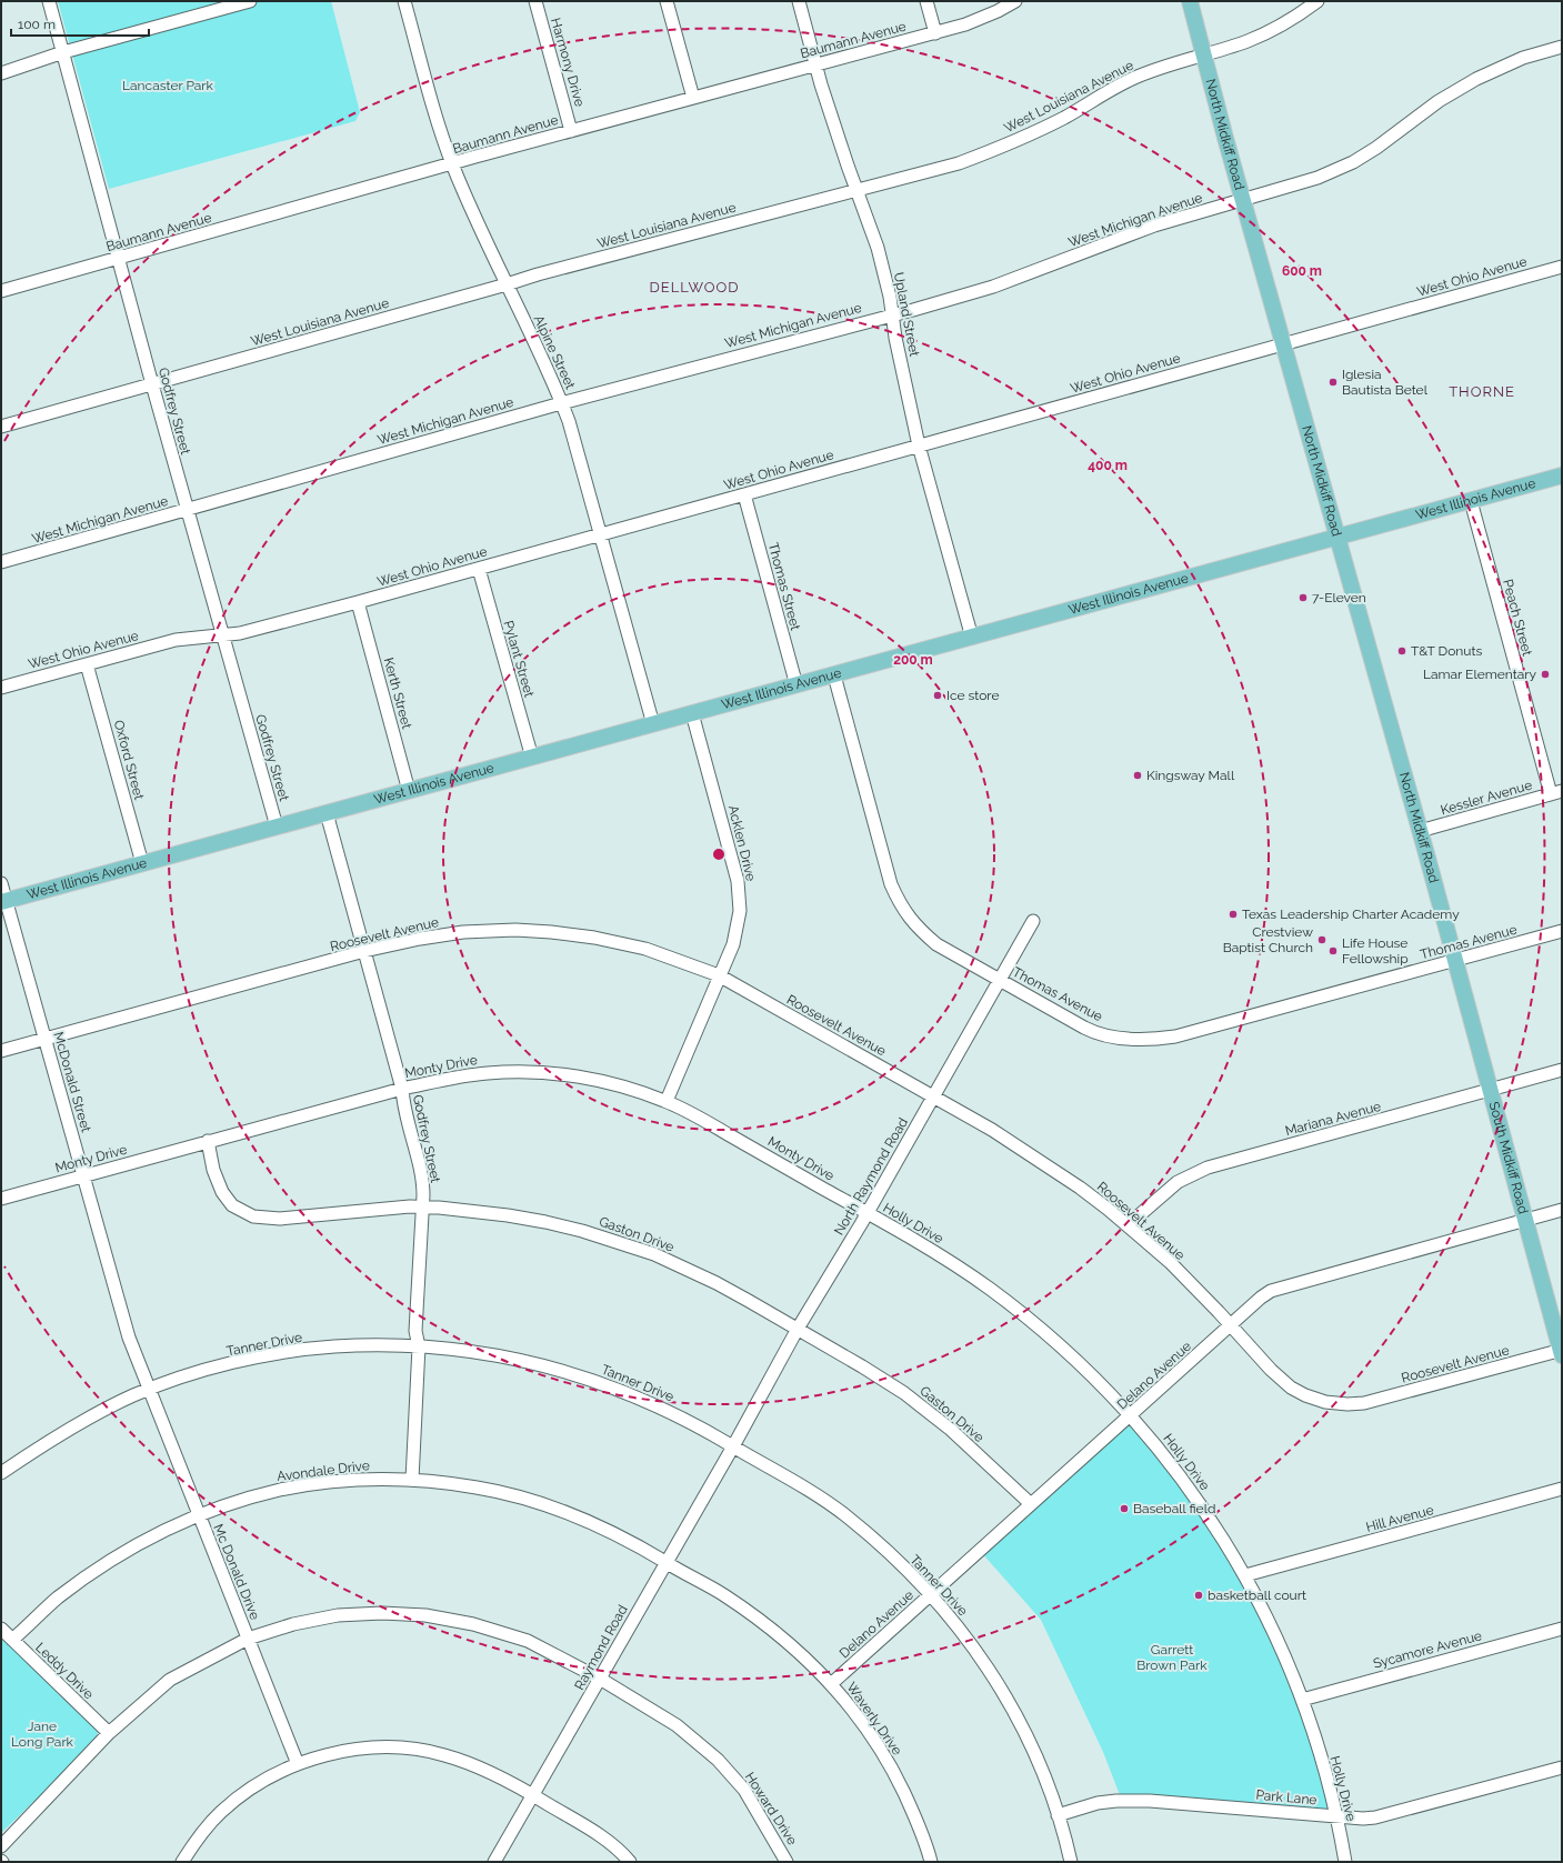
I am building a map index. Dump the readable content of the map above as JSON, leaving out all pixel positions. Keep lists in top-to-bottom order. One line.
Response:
{"streets":{"main road":["North Midkiff Road","West Illinois Avenue","South Midkiff Road"],"street":["Baumann Avenue","Harmony Drive","West Louisiana Avenue","West Michigan Avenue","West Ohio Avenue","Upland Street","Alpine Street","Godfrey Street","Thomas Street","Peach Street","Pylant Street","Kerth Street","Oxford Street","Kessler Avenue","Acklen Drive","Roosevelt Avenue","Thomas Avenue","Monty Drive","McDonald Street","Mariana Avenue","North Raymond Road","Holly Drive","Gaston Drive","Tanner Drive","Delano Avenue","Avondale Drive","Hill Avenue","Mc Donald Drive","Raymond Road","Sycamore Avenue","Leddy Drive","Waverly Drive","Park Lane","Howard Drive"]},"crossings":[["Baumann Avenue","Harmony Drive"],["Baumann Avenue","Upland Street"],["Baumann Avenue","Alpine Street"],["Baumann Avenue","Godfrey Street"],["West Louisiana Avenue","North Midkiff Road"],["West Louisiana Avenue","Upland Street"],["West Louisiana Avenue","Alpine Street"],["West Louisiana Avenue","Godfrey Street"],["North Midkiff Road","West Michigan Avenue"],["North Midkiff Road","West Ohio Avenue"],["North Midkiff Road","West Illinois Avenue"],["North Midkiff Road","Kessler Avenue"],["North Midkiff Road","Thomas Avenue"],["North Midkiff Road","South Midkiff Road"],["West Michigan Avenue","Upland Street"],["West Michigan Avenue","Alpine Street"],["West Michigan Avenue","Godfrey Street"],["West Ohio Avenue","Upland Street"],["West Ohio Avenue","Alpine Street"],["West Ohio Avenue","Godfrey Street"],["West Ohio Avenue","Thomas Street"],["West Ohio Avenue","Pylant Street"],["West Ohio Avenue","Kerth Street"],["West Ohio Avenue","Oxford Street"],["Upland Street","West Illinois Avenue"],["Alpine Street","West Illinois Avenue"],["Godfrey Street","West Illinois Avenue"],["Godfrey Street","Roosevelt Avenue"],["Godfrey Street","Monty Drive"],["Godfrey Street","Gaston Drive"],["Godfrey Street","Tanner Drive"],["West Illinois Avenue","Thomas Street"],["West Illinois Avenue","Peach Street"],["West Illinois Avenue","Pylant Street"],["West Illinois Avenue","Kerth Street"],["West Illinois Avenue","Oxford Street"],["West Illinois Avenue","Acklen Drive"],["West Illinois Avenue","Thomas Avenue"],["West Illinois Avenue","McDonald Street"],["Peach Street","Kessler Avenue"],["Acklen Drive","Roosevelt Avenue"],["Acklen Drive","Monty Drive"],["Roosevelt Avenue","McDonald Street"],["Roosevelt Avenue","Mariana Avenue"],["Roosevelt Avenue","South Midkiff Road"],["Roosevelt Avenue","North Raymond Road"],["Roosevelt Avenue","Delano Avenue"],["Thomas Avenue","South Midkiff Road"],["Thomas Avenue","North Raymond Road"],["Monty Drive","McDonald Street"],["Monty Drive","North Raymond Road"],["Monty Drive","Holly Drive"],["Monty Drive","Gaston Drive"],["McDonald Street","Tanner Drive"],["McDonald Street","Mc Donald Drive"],["Mariana Avenue","South Midkiff Road"],["South Midkiff Road","Delano Avenue"],["North Raymond Road","Holly Drive"],["North Raymond Road","Gaston Drive"],["North Raymond Road","Tanner Drive"],["North Raymond Road","Raymond Road"],["Holly Drive","Delano Avenue"],["Holly Drive","Hill Avenue"],["Holly Drive","Sycamore Avenue"],["Holly Drive","Park Lane"],["Gaston Drive","Delano Avenue"],["Tanner Drive","Delano Avenue"],["Tanner Drive","Mc Donald Drive"],["Tanner Drive","Raymond Road"],["Tanner Drive","Park Lane"],["Delano Avenue","Waverly Drive"],["Avondale Drive","Mc Donald Drive"],["Avondale Drive","Raymond Road"],["Avondale Drive","Leddy Drive"],["Avondale Drive","Waverly Drive"],["Mc Donald Drive","Howard Drive"],["Raymond Road","Waverly Drive"],["Raymond Road","Howard Drive"],["Leddy Drive","Howard Drive"]],"districts":["DELLWOOD","THORNE"],"parks":["Lancaster Park","Garrett Brown Park","Jane Long Park"],"places":["Iglesia Bautista Betel","7-Eleven","T&T Donuts","Lamar Elementary","Ice store","Kingsway Mall","Texas Leadership Charter Academy","Crestview Baptist Church","Life House Fellowship","Baseball field","basketball court"],"scale_bar":"100 m","rings":["600 m","400 m","200 m"]}
